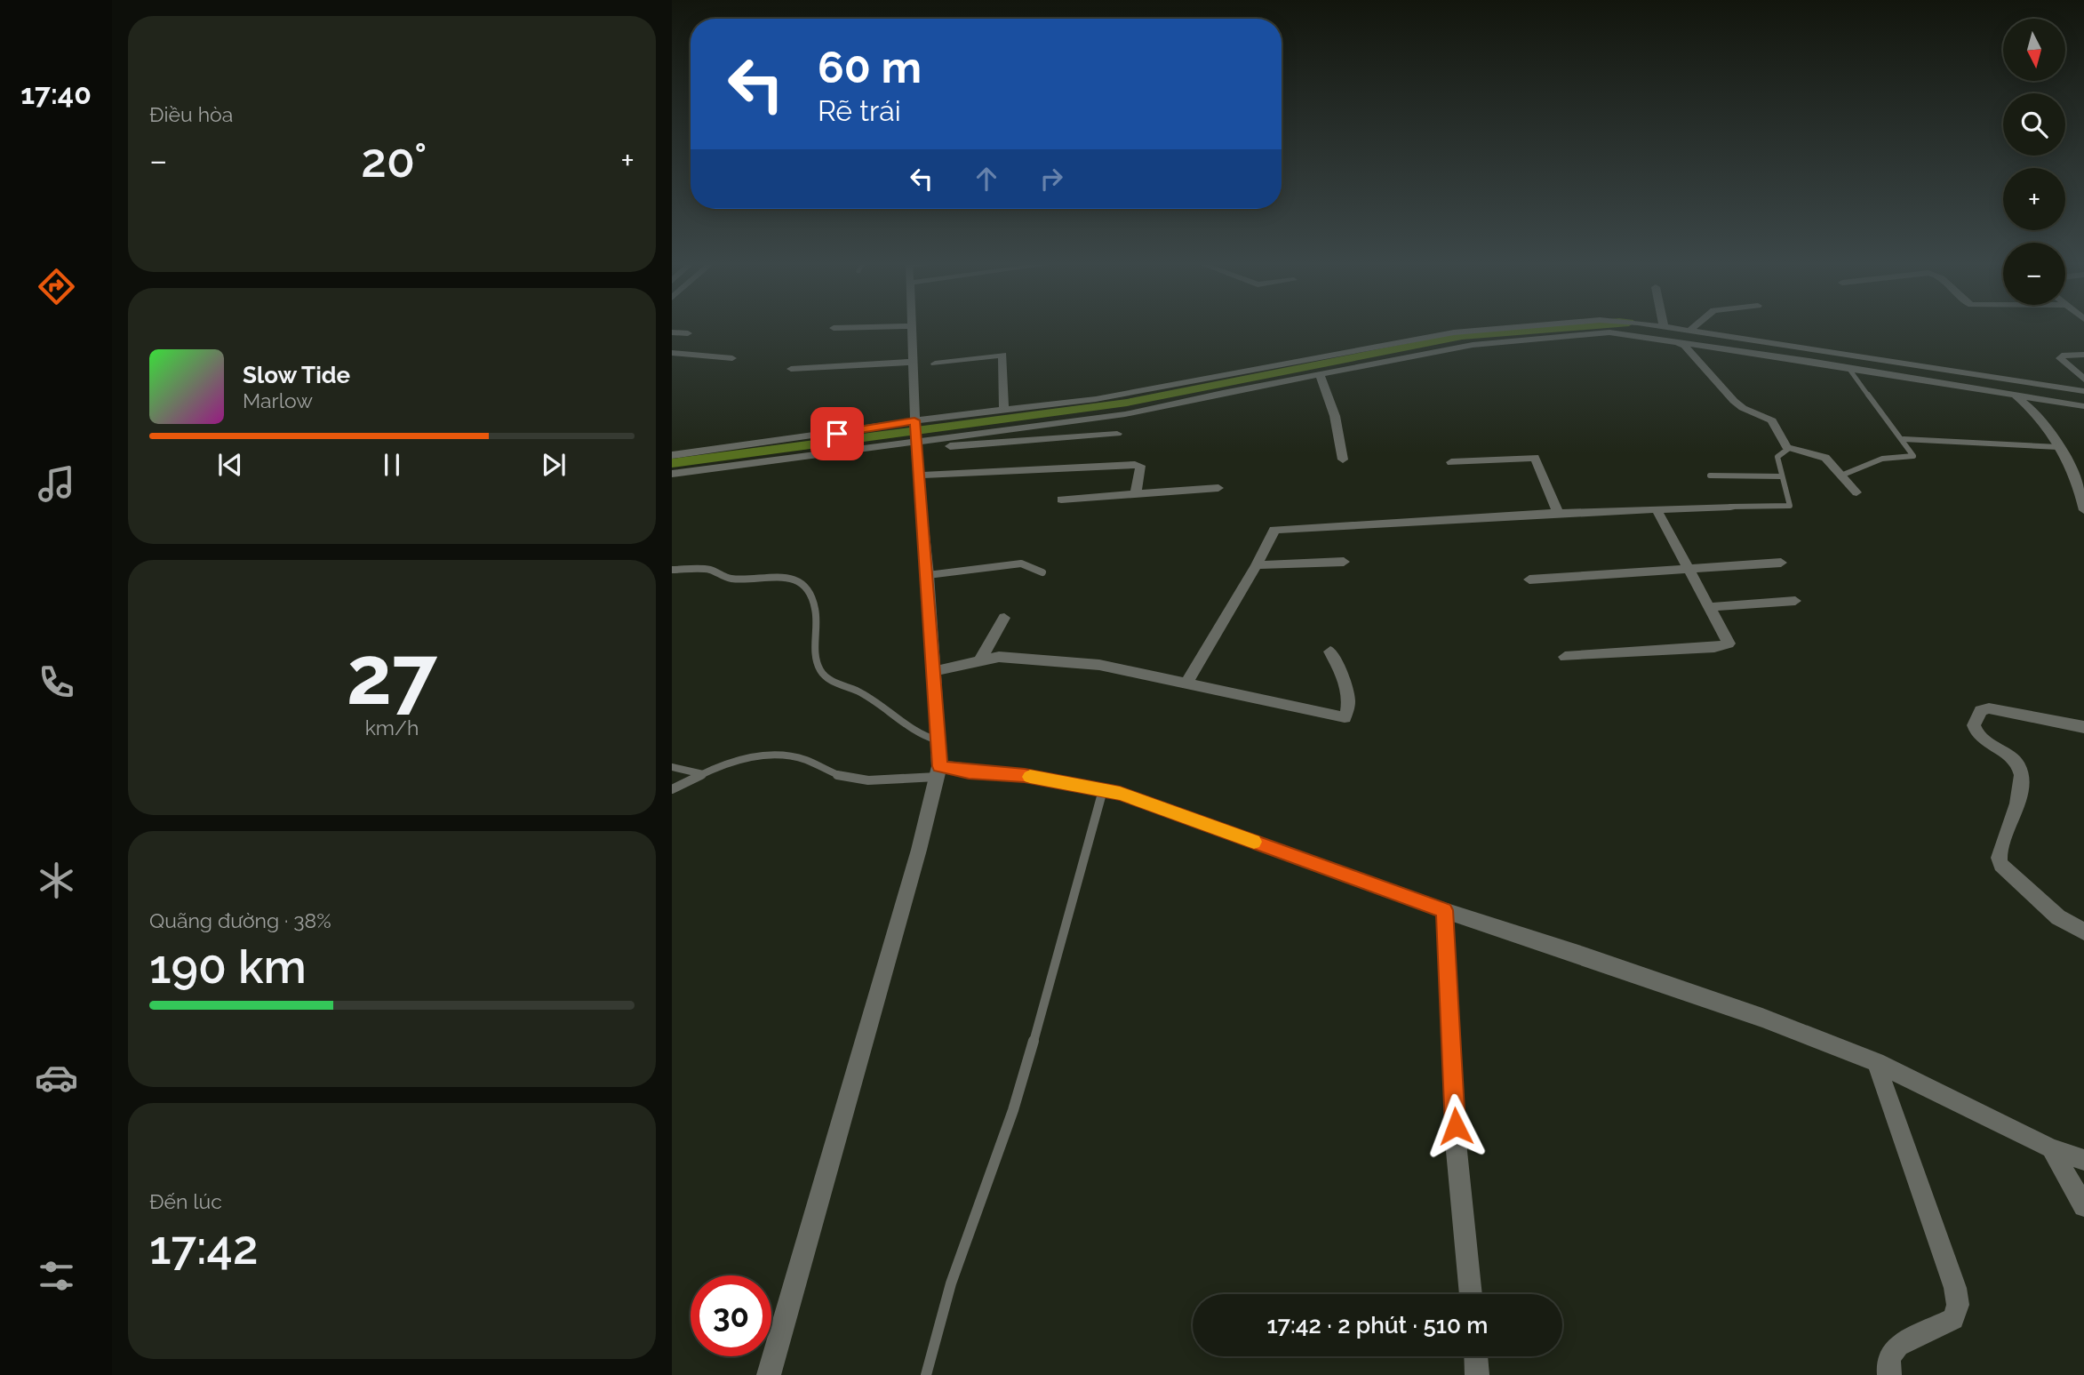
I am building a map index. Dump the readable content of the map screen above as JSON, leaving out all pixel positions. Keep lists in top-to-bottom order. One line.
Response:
{"north":"bottom","page":{"tabs":"17:40","tile":["Điều hòa",["27","km/h"],["Quãng đường · 38%","190 km"],["Đến lúc","17:42"]],"map_buttons":["+","−"],"turn":["60 m","Rẽ trái"],"heat":["−","20°","+"],"song":["Slow Tide","Marlow"],"limit":"30","trip":"17:42 · 2 phút · 510 m"}}
